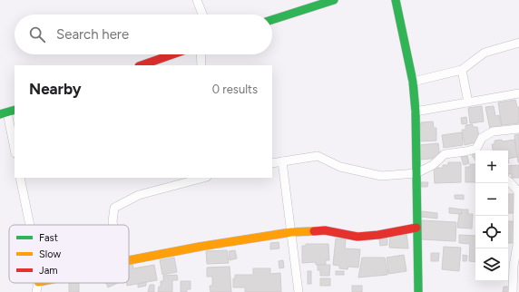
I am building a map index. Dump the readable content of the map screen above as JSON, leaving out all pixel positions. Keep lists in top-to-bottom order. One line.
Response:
{"legend":["Fast","Slow","Jam"],"page":{"search":"Search here","heading":["Nearby","0 results"],"map_buttons":["+","−"]}}
